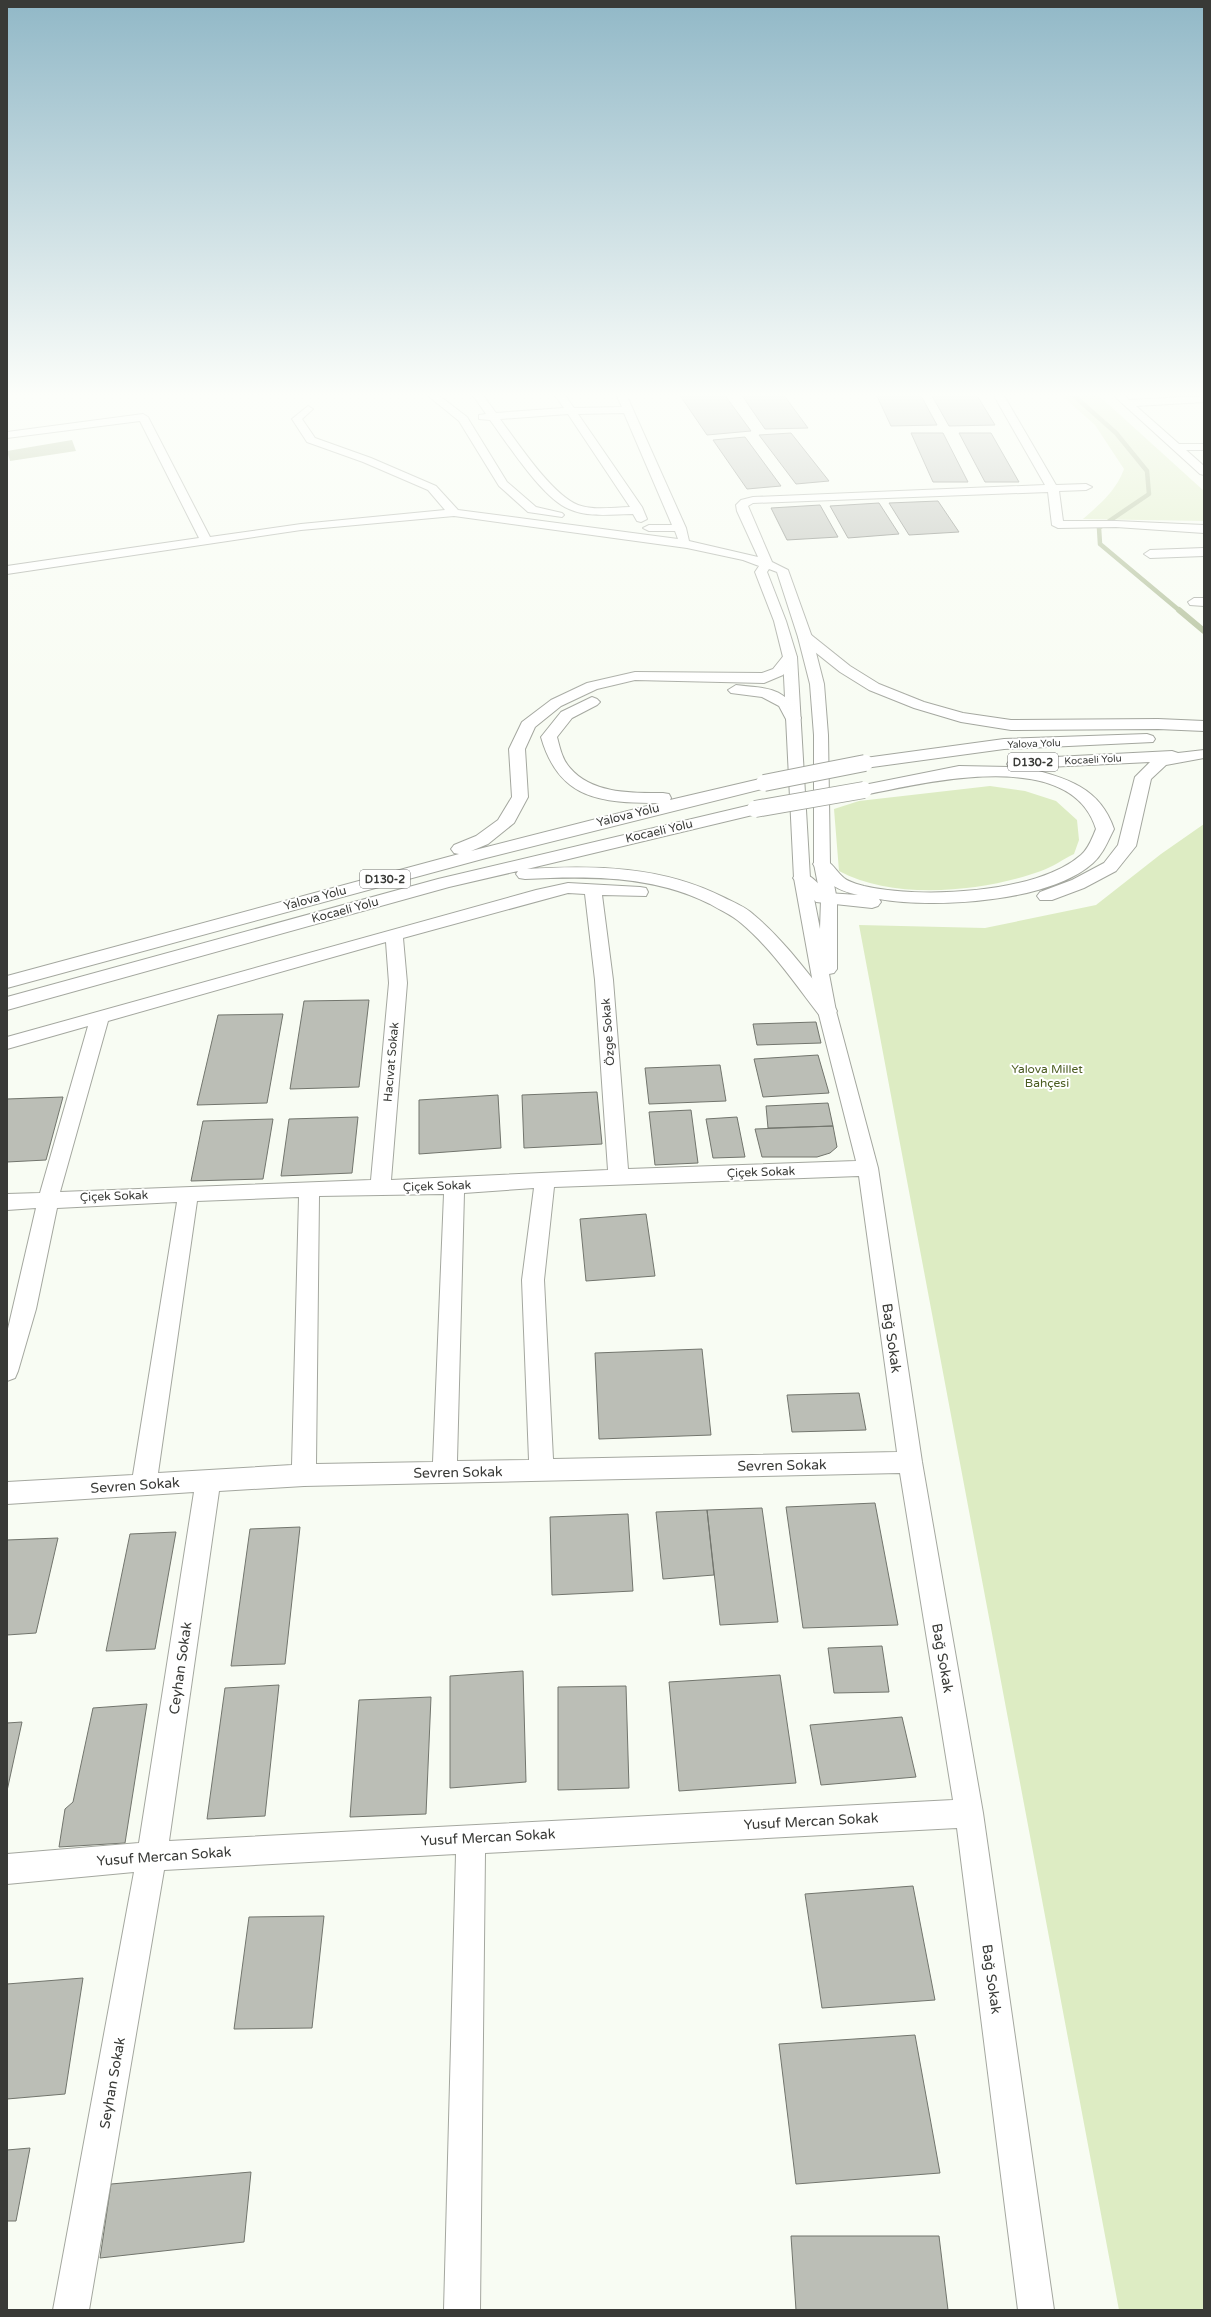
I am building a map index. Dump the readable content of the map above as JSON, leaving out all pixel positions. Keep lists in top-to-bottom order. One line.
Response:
{"streets":{"highway":["Yalova Yolu","Kocaeli̇ Yolu","D130-2"],"street":["Özge Sokak","Hacıvat Sokak","Çiçek Sokak","Bağ Sokak","Sevren Sokak","Ceyhan Sokak","Yusuf Mercan Sokak","Seyhan Sokak"]},"crossings":[["Yalova Yolu","Kocaeli̇ Yolu"],["Özge Sokak","Çiçek Sokak"],["Hacıvat Sokak","Çiçek Sokak"],["Çiçek Sokak","Bağ Sokak"],["Bağ Sokak","Sevren Sokak"],["Bağ Sokak","Yusuf Mercan Sokak"],["Sevren Sokak","Ceyhan Sokak"],["Ceyhan Sokak","Yusuf Mercan Sokak"],["Ceyhan Sokak","Seyhan Sokak"],["Yusuf Mercan Sokak","Seyhan Sokak"]],"parks":["Yalova Millet Bahçesi"]}
